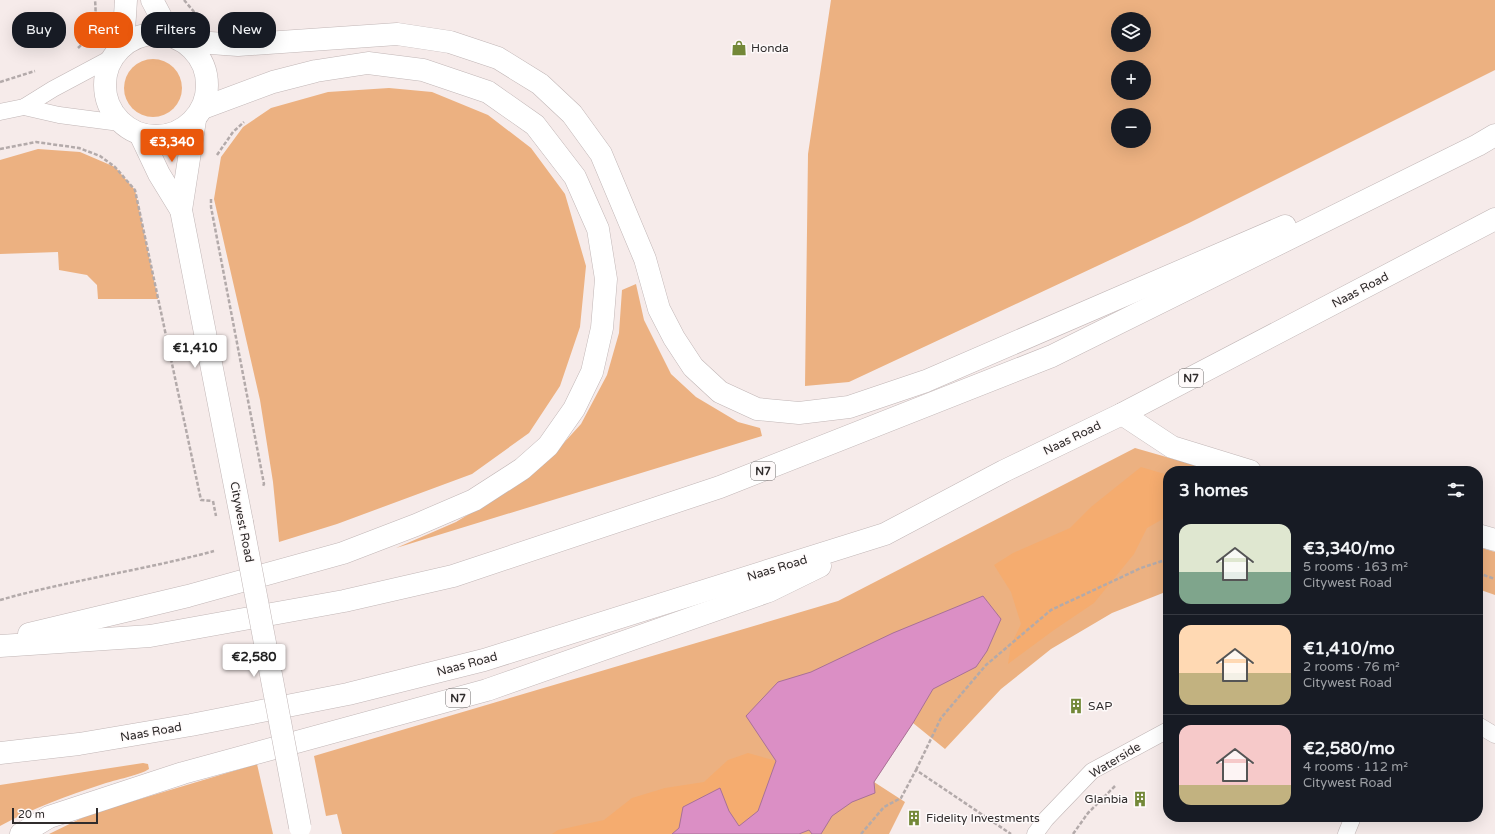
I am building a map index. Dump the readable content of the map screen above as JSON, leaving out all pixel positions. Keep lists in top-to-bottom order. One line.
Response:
{"streets":{"main road":["Naas Road","N7","Citywest Road"],"lane":["Waterside"]},"crossings":[["Naas Road","N7"]],"places":{"shop":["Honda"],"building":["SAP","Glanbia","Fidelity Investments"]},"scale_bar":"20 m","page":{"map_buttons":["+","−"],"chip":["Buy","Rent","Filters","New"],"price":["€3,340","€1,410","€2,580"],"heading":"3 homes","list":[{"name":"€3,340/mo","note":"5 rooms · 163 m² · Citywest Road"},{"name":"€1,410/mo","note":"2 rooms · 76 m² · Citywest Road"},{"name":"€2,580/mo","note":"4 rooms · 112 m² · Citywest Road"}],"scale":"20 m"}}
